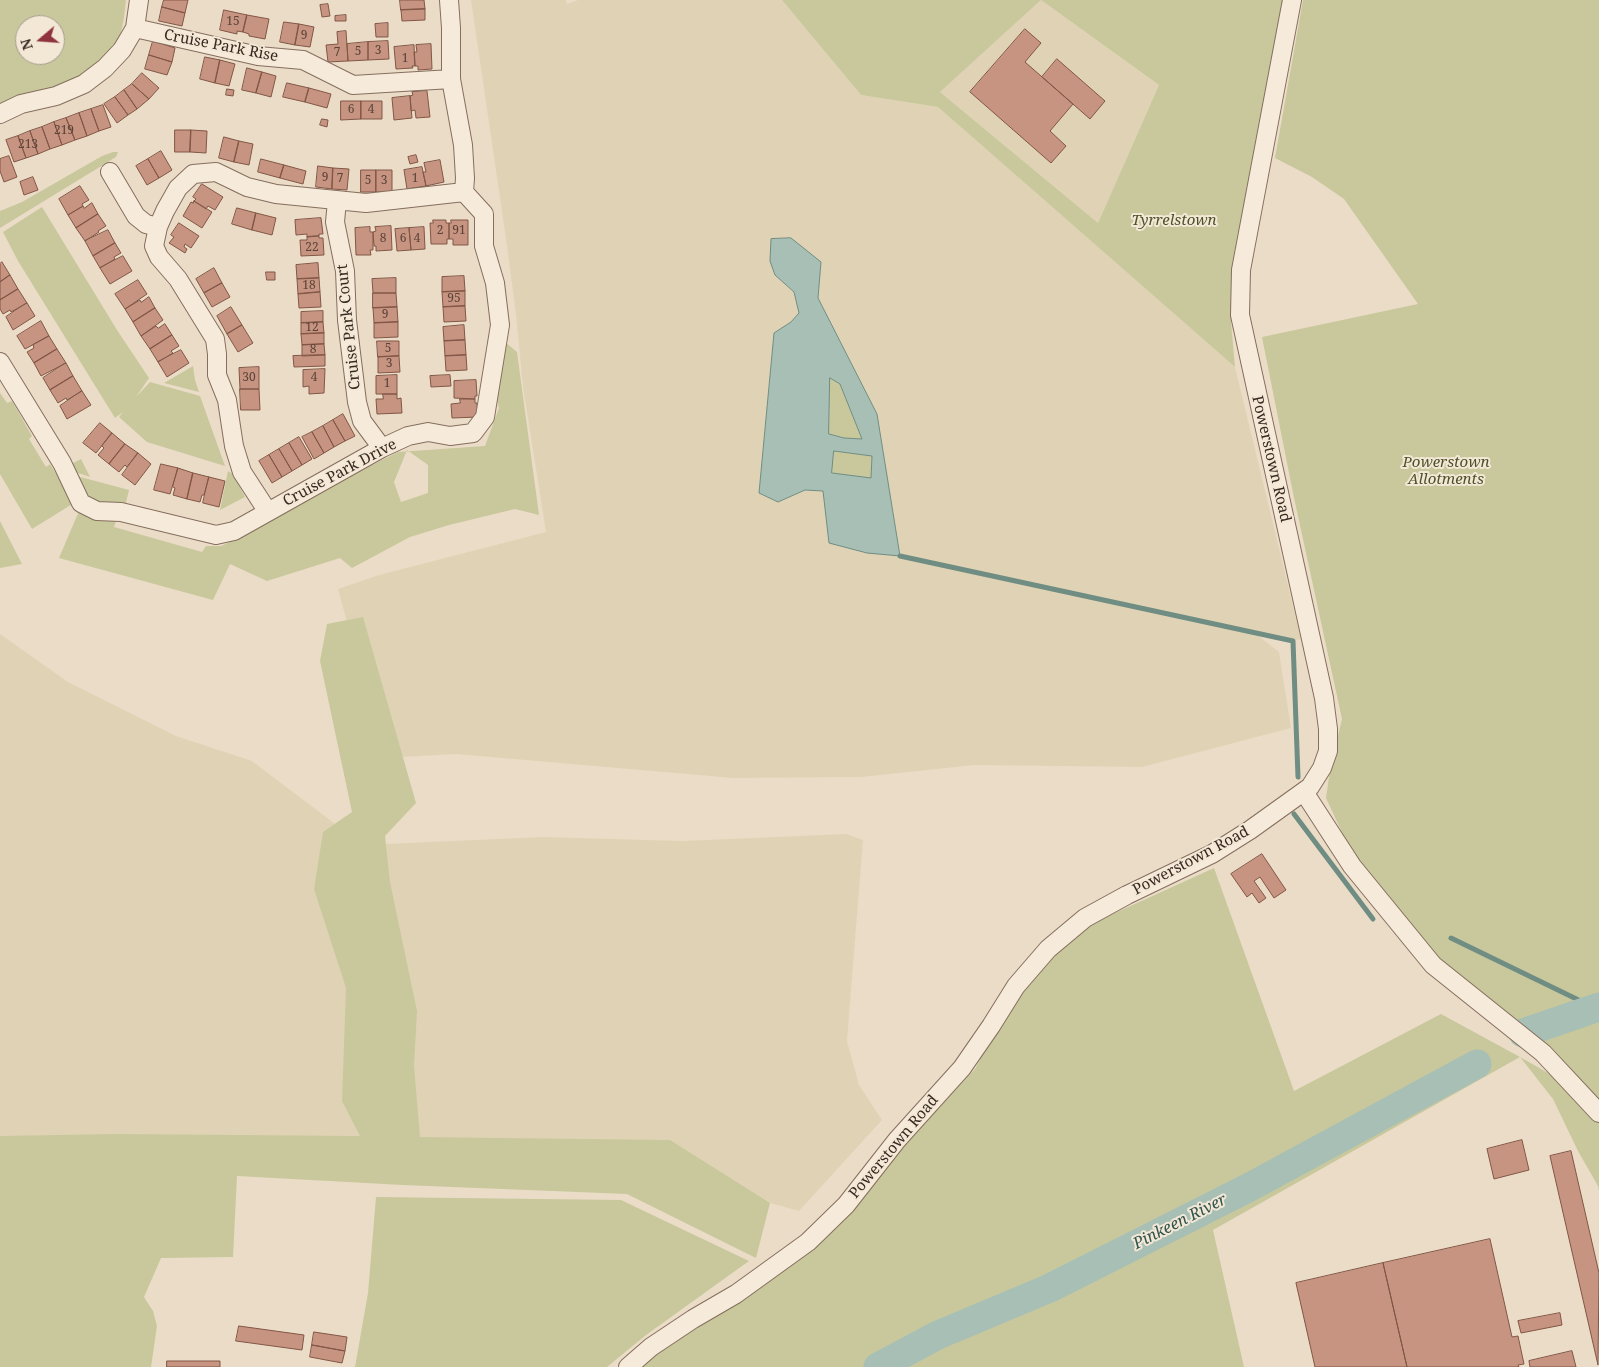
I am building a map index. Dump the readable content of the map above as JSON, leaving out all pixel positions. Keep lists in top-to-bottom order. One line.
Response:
{"streets":{"street":["Cruise Park Rise","Cruise Park Court","Powerstown Road","Cruise Park Drive"]},"crossings":[["Cruise Park Court","Cruise Park Drive"]],"water":["Pinkeen River"],"parks":["Tyrrelstown","Powerstown Allotments"],"house_numbers":["15","9","3","5","7","1","6","4","219","213","9","7","1","5","3","2","91","8","6","4","22","18","95","9","12","5","8","3","30","4","1"],"north":"left"}
